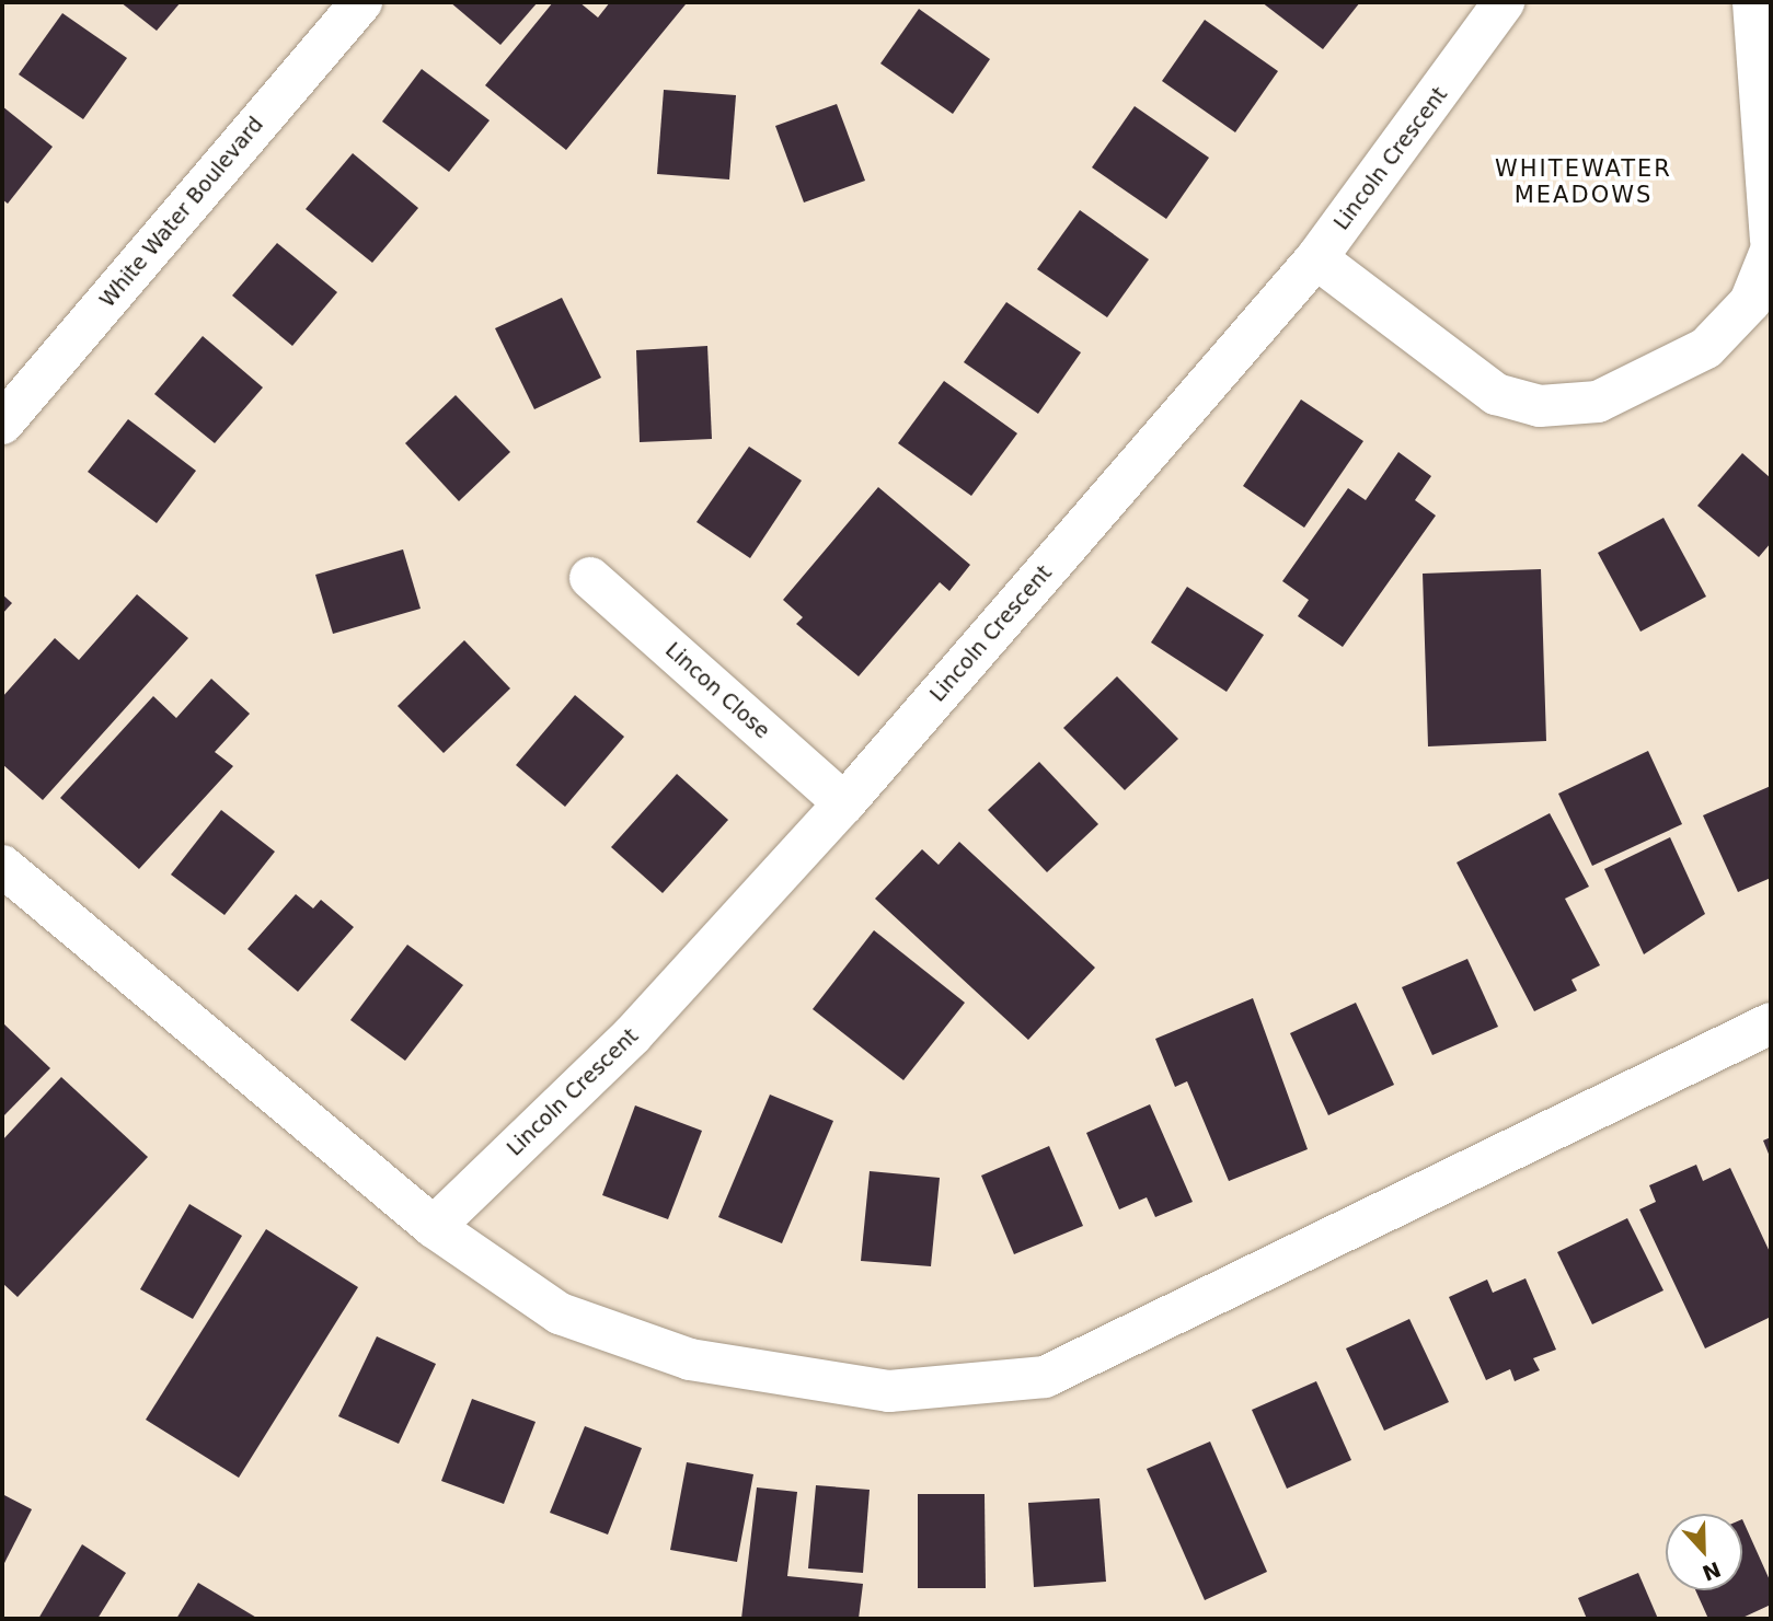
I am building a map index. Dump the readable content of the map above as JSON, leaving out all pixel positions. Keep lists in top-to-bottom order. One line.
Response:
{"streets":{"street":["Lincoln Crescent","White Water Boulevard","Lincon Close"]},"crossings":[["Lincoln Crescent","Lincon Close"]],"districts":["WHITEWATER MEADOWS"],"north":"bottom"}
